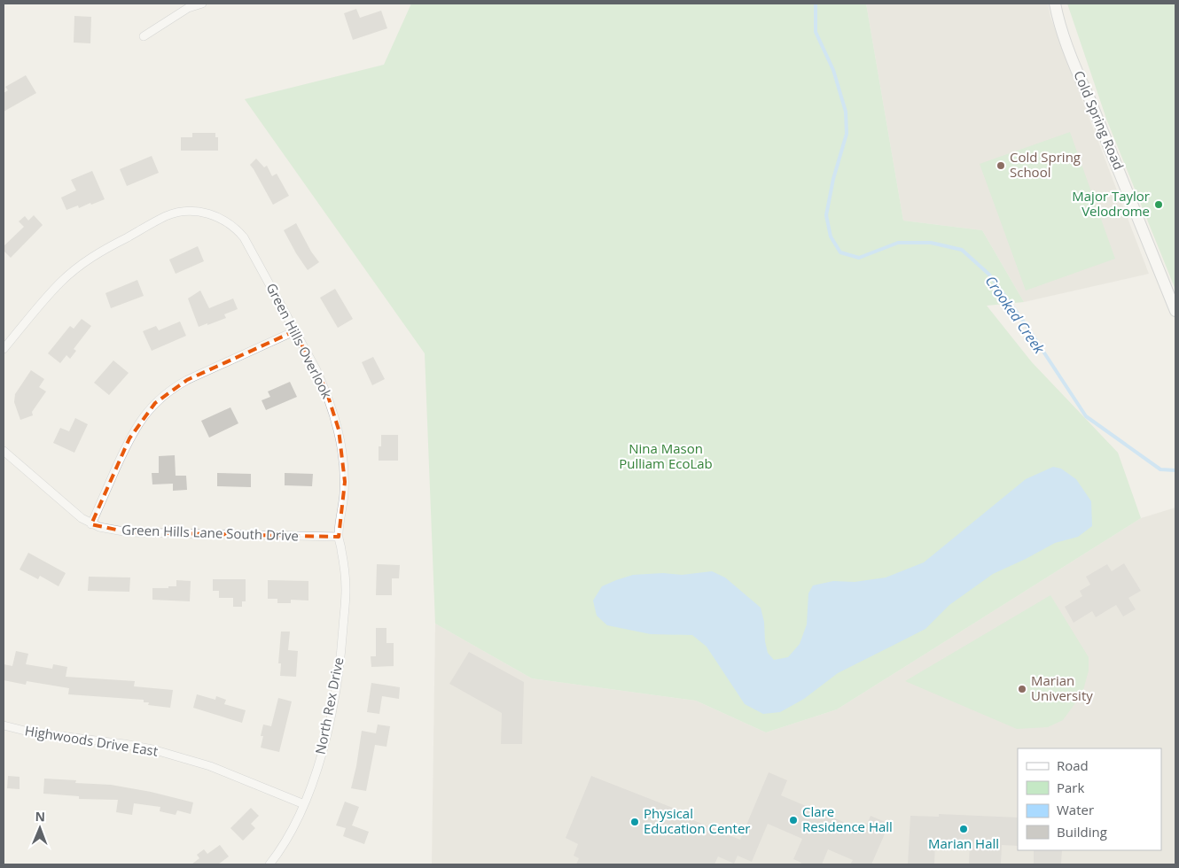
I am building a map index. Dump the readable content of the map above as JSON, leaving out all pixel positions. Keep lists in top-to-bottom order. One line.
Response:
{"streets":{"street":["Cold Spring Road","Green Hills Overlook","Green Hills Lane South Drive","North Rex Drive","Highwoods Drive East"]},"crossings":[["Green Hills Overlook","Green Hills Lane South Drive"],["Green Hills Overlook","North Rex Drive"],["Green Hills Lane South Drive","North Rex Drive"],["North Rex Drive","Highwoods Drive East"]],"water":["Crooked Creek"],"parks":["Nina Mason Pulliam EcoLab"],"places":["Cold Spring School","Major Taylor Velodrome","Marian University","Clare Residence Hall","Physical Education Center","Marian Hall"],"legend":["Road","Park","Water","Building"],"north":"top"}
